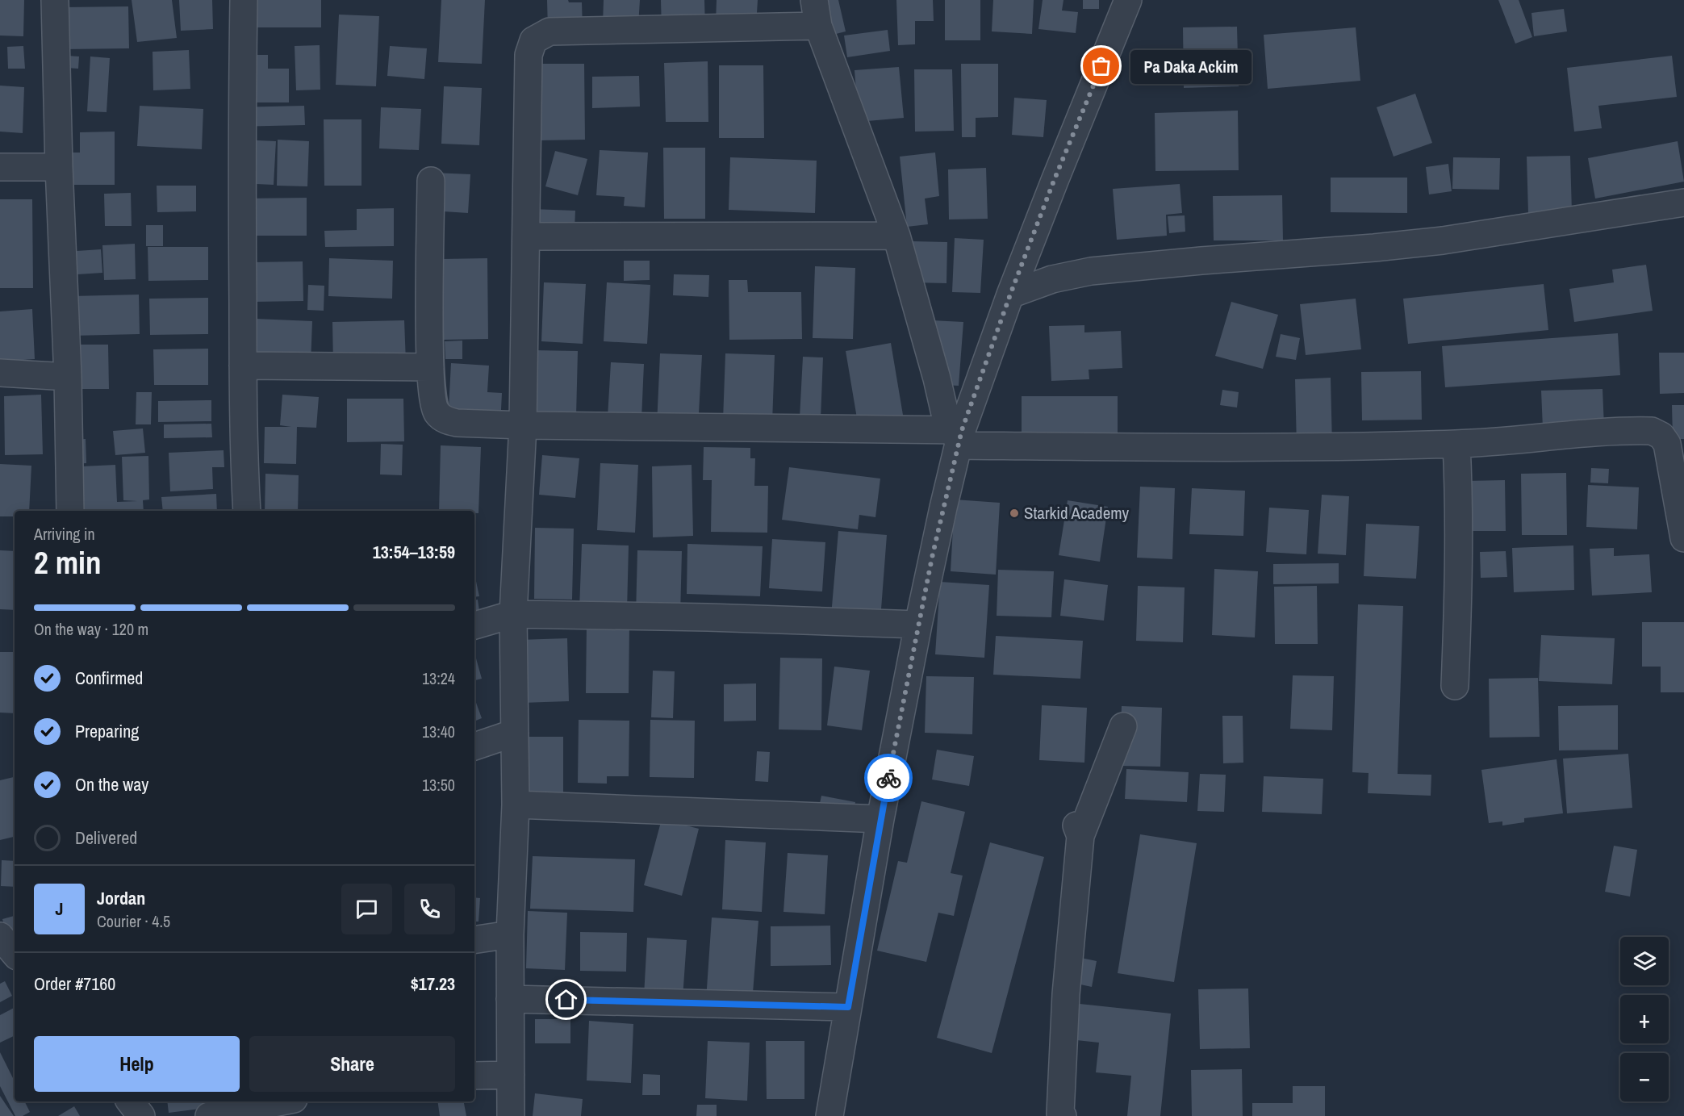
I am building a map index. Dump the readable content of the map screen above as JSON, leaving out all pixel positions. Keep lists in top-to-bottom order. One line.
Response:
{"places":["Pa Daka Ackim","Starkid Academy"],"page":{"bubble":"Pa Daka Ackim","heading":["2 min","Arriving in","13:54–13:59"],"panel":["Jordan","Courier · 4.5","Order #7160","$17.23"],"bar":"On the way · 120 m","list":[["Confirmed","13:24"],["Preparing","13:40"],["On the way","13:50"],"Delivered"],"round":"J","map_buttons":["+","−"],"buttons":["Help","Share"]}}
